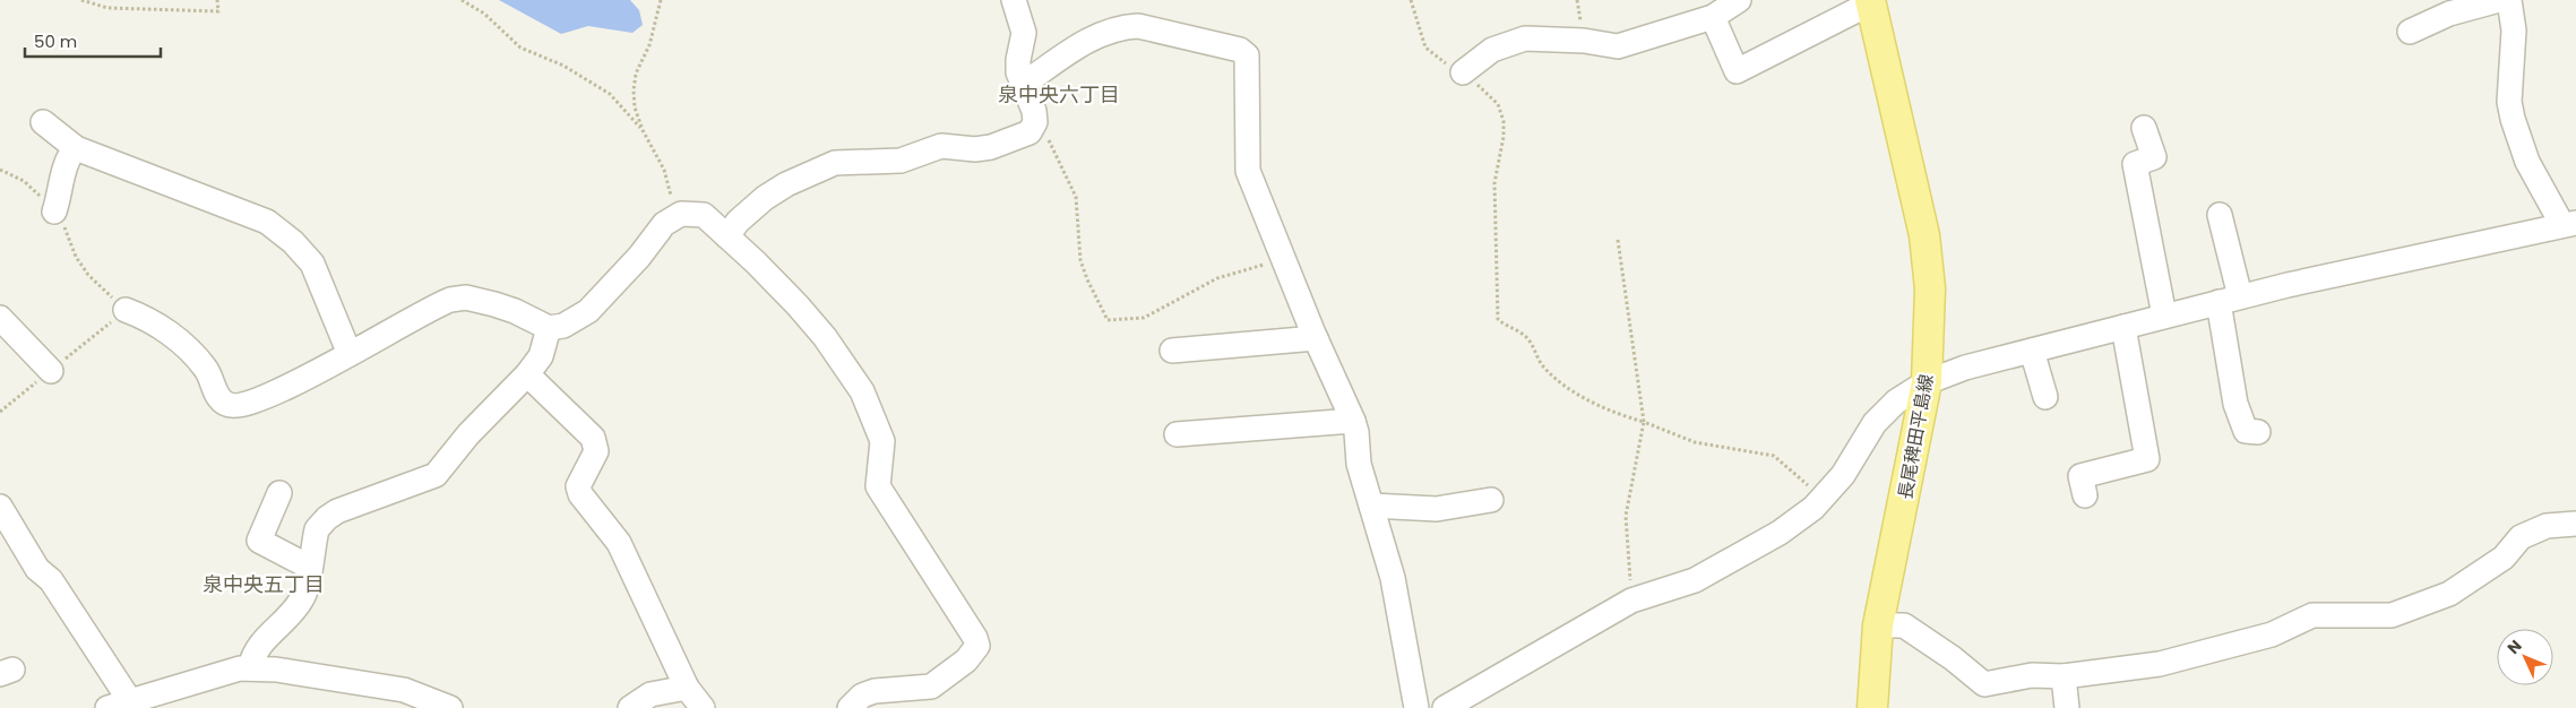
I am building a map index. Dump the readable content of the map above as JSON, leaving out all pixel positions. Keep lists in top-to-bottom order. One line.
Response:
{"streets":{"main road":["長尾稗田平島線"]},"districts":["泉中央六丁目","泉中央五丁目"],"scale_bar":"50 m","north":"top left"}
